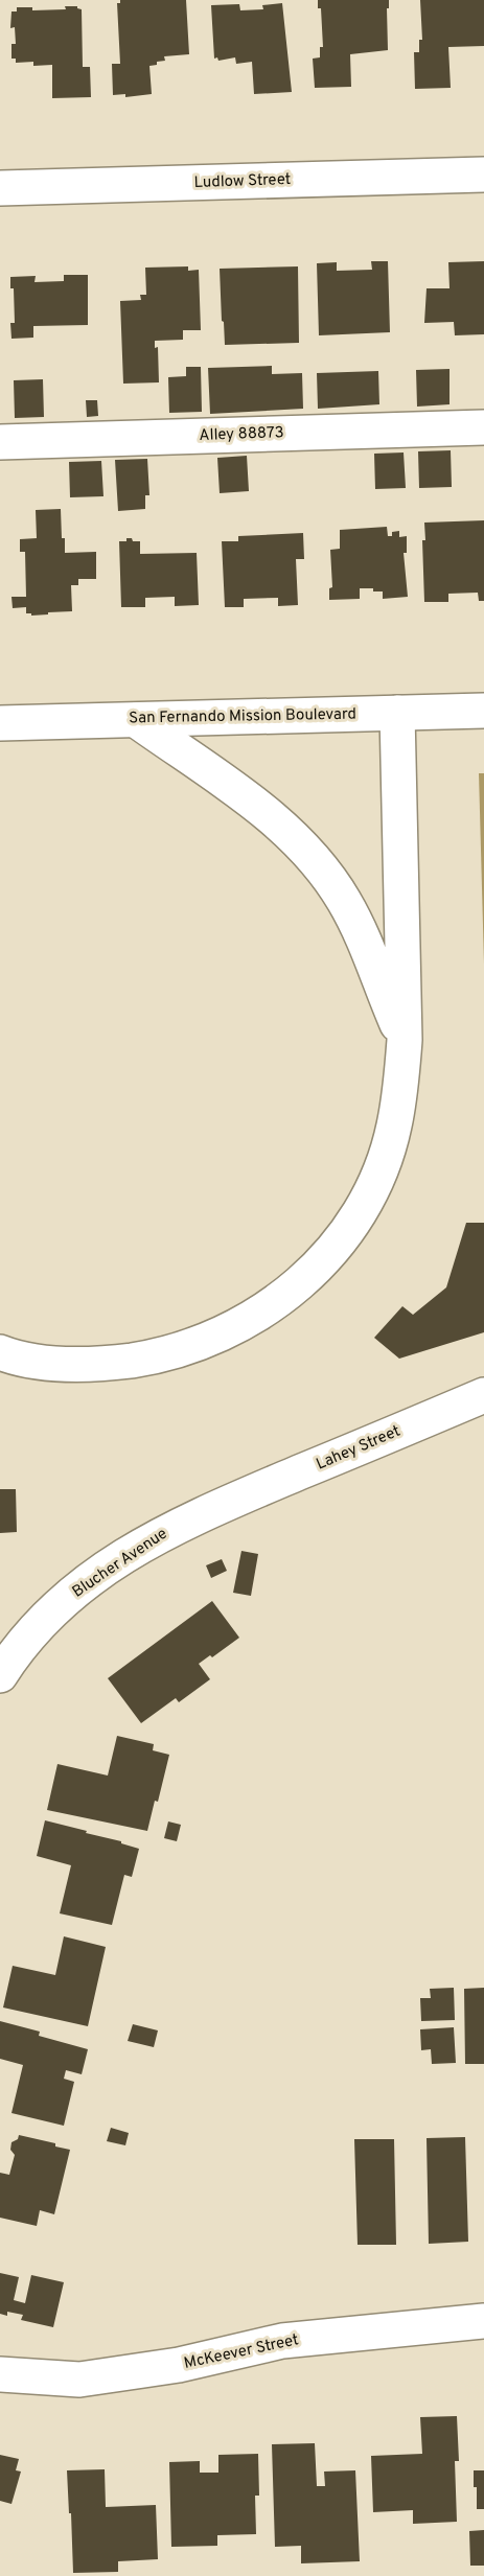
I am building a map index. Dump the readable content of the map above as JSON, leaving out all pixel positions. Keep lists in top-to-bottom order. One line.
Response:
{"streets":{"main road":["Ludlow Street","Alley 88873","San Fernando Mission Boulevard","Lahey Street","Blucher Avenue","McKeever Street"]},"crossings":[["Lahey Street","Blucher Avenue"]]}
